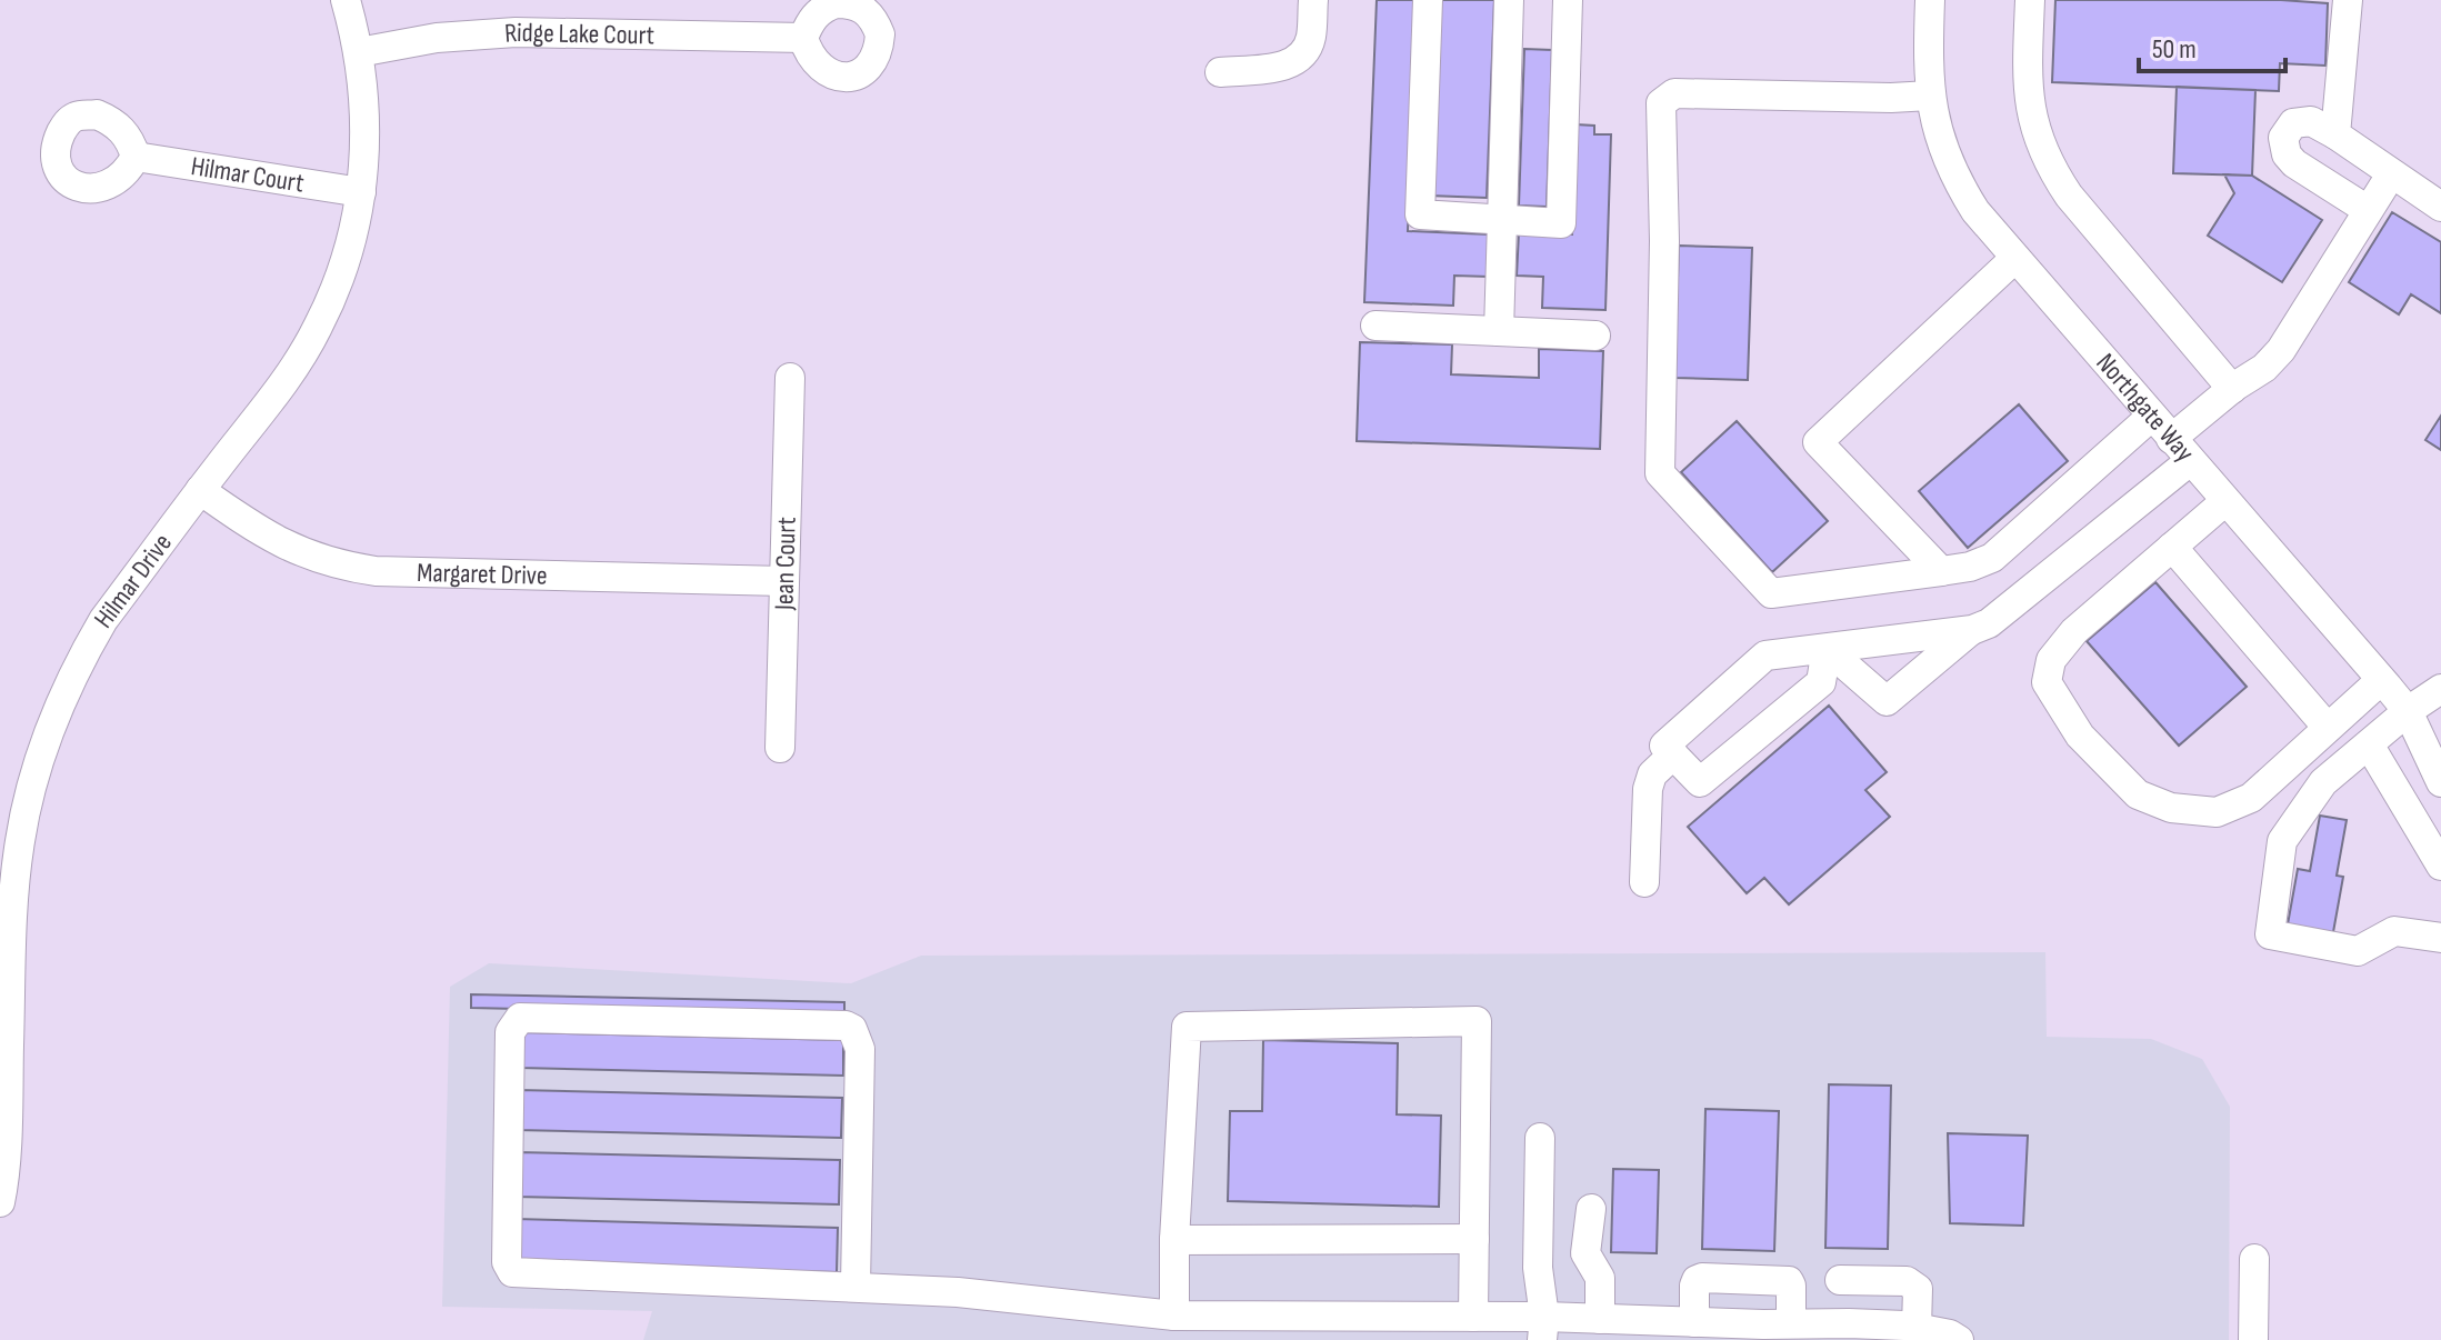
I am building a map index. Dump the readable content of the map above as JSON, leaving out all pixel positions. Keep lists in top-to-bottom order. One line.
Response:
{"streets":{"street":["Ridge Lake Court","Hilmar Court","Northgate Way","Jean Court","Margaret Drive","Hilmar Drive"]},"crossings":[["Ridge Lake Court","Hilmar Drive"],["Hilmar Court","Hilmar Drive"],["Jean Court","Margaret Drive"],["Margaret Drive","Hilmar Drive"]],"scale_bar":"50 m"}
